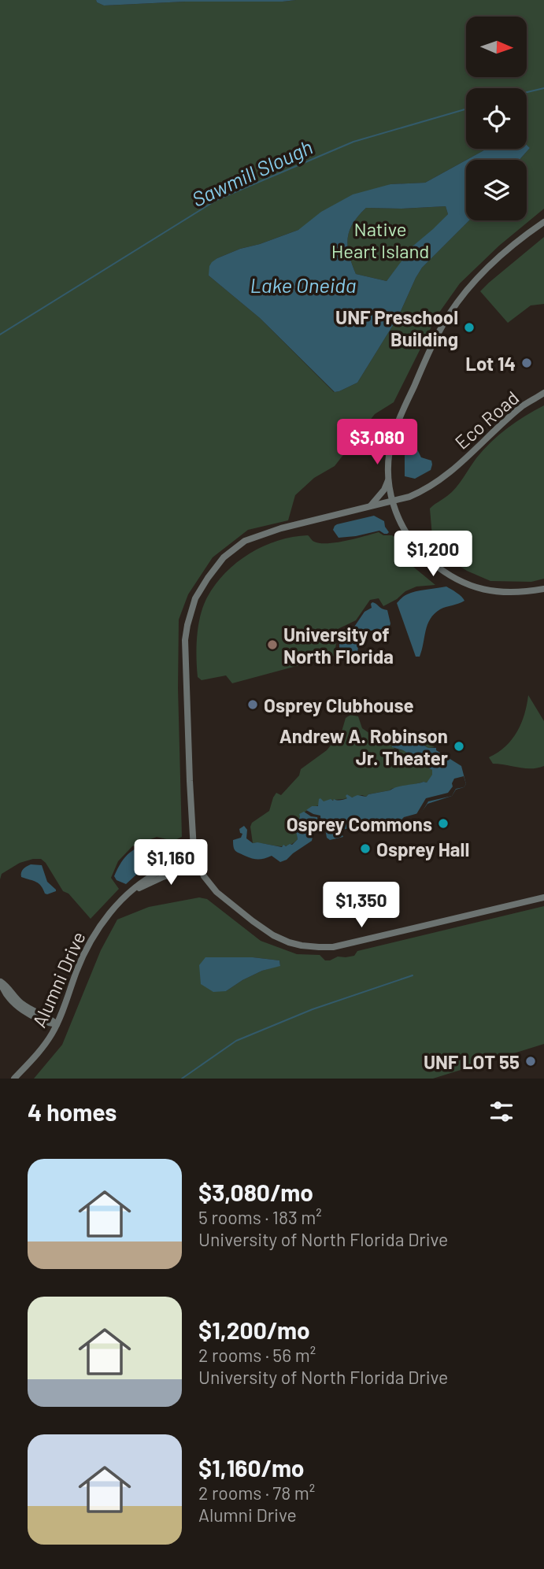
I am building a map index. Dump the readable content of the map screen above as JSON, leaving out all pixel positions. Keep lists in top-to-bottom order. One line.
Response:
{"streets":{"street":["Eco Road","Alumni Drive"]},"crossings":[["Eco Road","Alumni Drive"]],"water":["Sawmill Slough","Lake Oneida"],"parks":["Native Heart Island"],"places":["UNF Preschool Building","Lot 14","University of North Florida","Osprey Clubhouse","Andrew A. Robinson Jr. Theater","Osprey Commons","Osprey Hall","UNF LOT 55"],"north":"right","page":{"price":["$3,080","$1,200","$1,160","$1,350"],"heading":"4 homes","list":[{"name":"$3,080/mo","note":"5 rooms · 183 m² · University of North Florida Drive"},{"name":"$1,200/mo","note":"2 rooms · 56 m² · University of North Florida Drive"},{"name":"$1,160/mo","note":"2 rooms · 78 m² · Alumni Drive"}]}}
